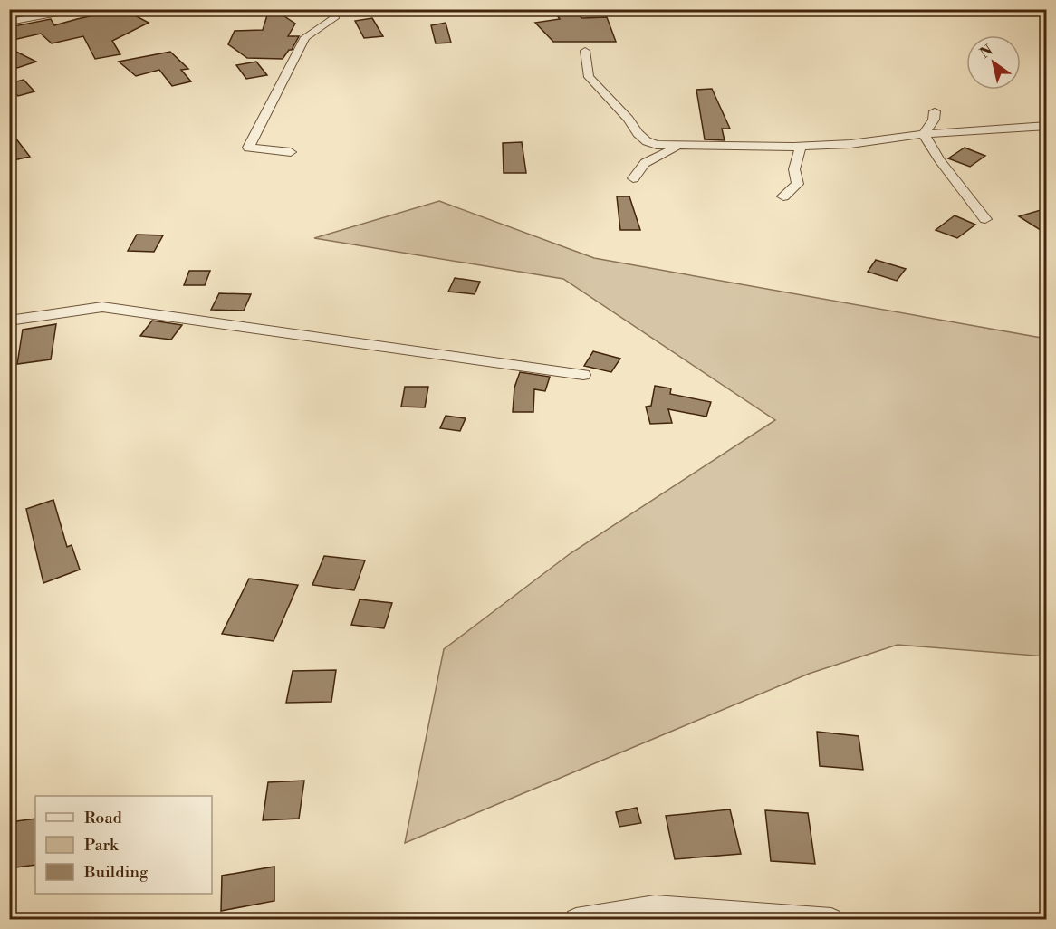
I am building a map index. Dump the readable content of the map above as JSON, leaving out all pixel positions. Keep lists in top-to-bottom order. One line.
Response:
{"legend":["Road","Park","Building"],"north":"top left"}
